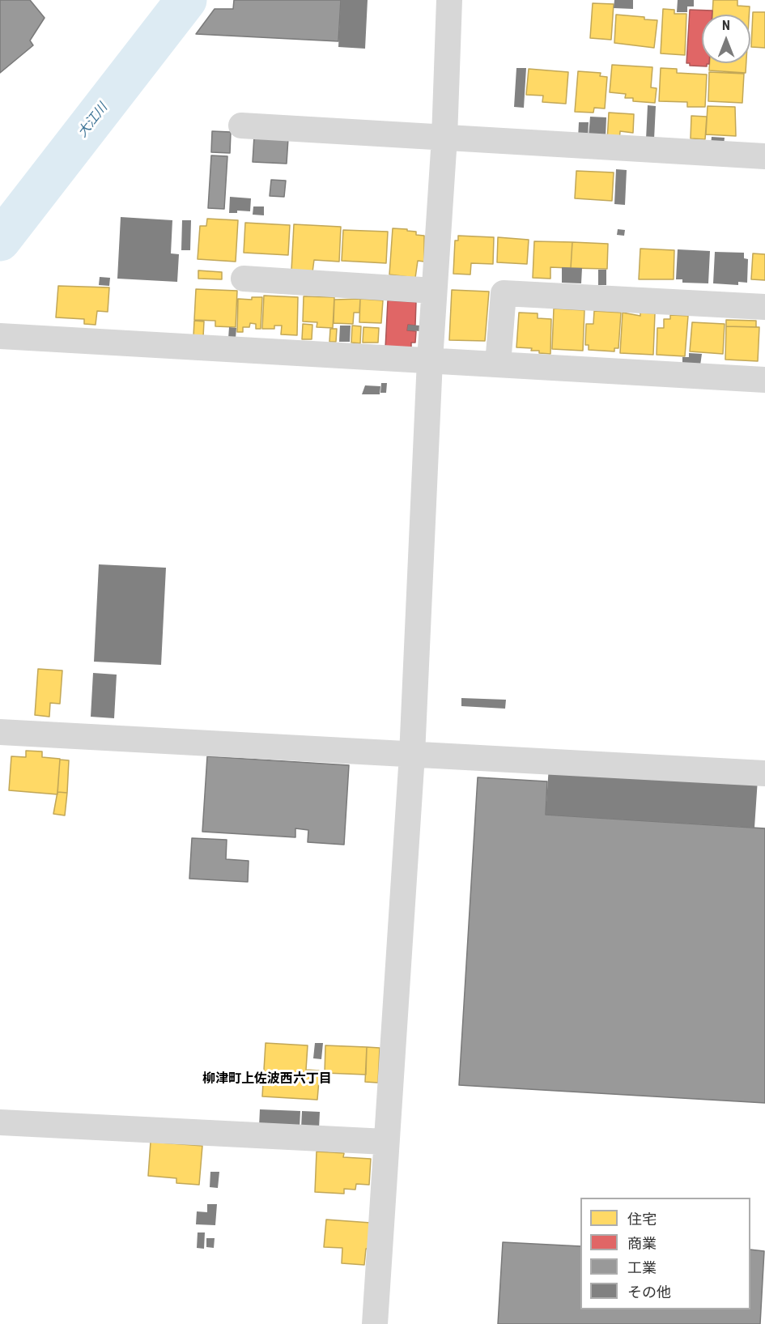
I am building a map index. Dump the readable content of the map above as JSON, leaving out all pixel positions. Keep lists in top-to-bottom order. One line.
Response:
{"districts":["柳津町上佐波西六丁目"],"water":["大江川"],"legend":["住宅","商業","工業","その他"],"north":"top"}
